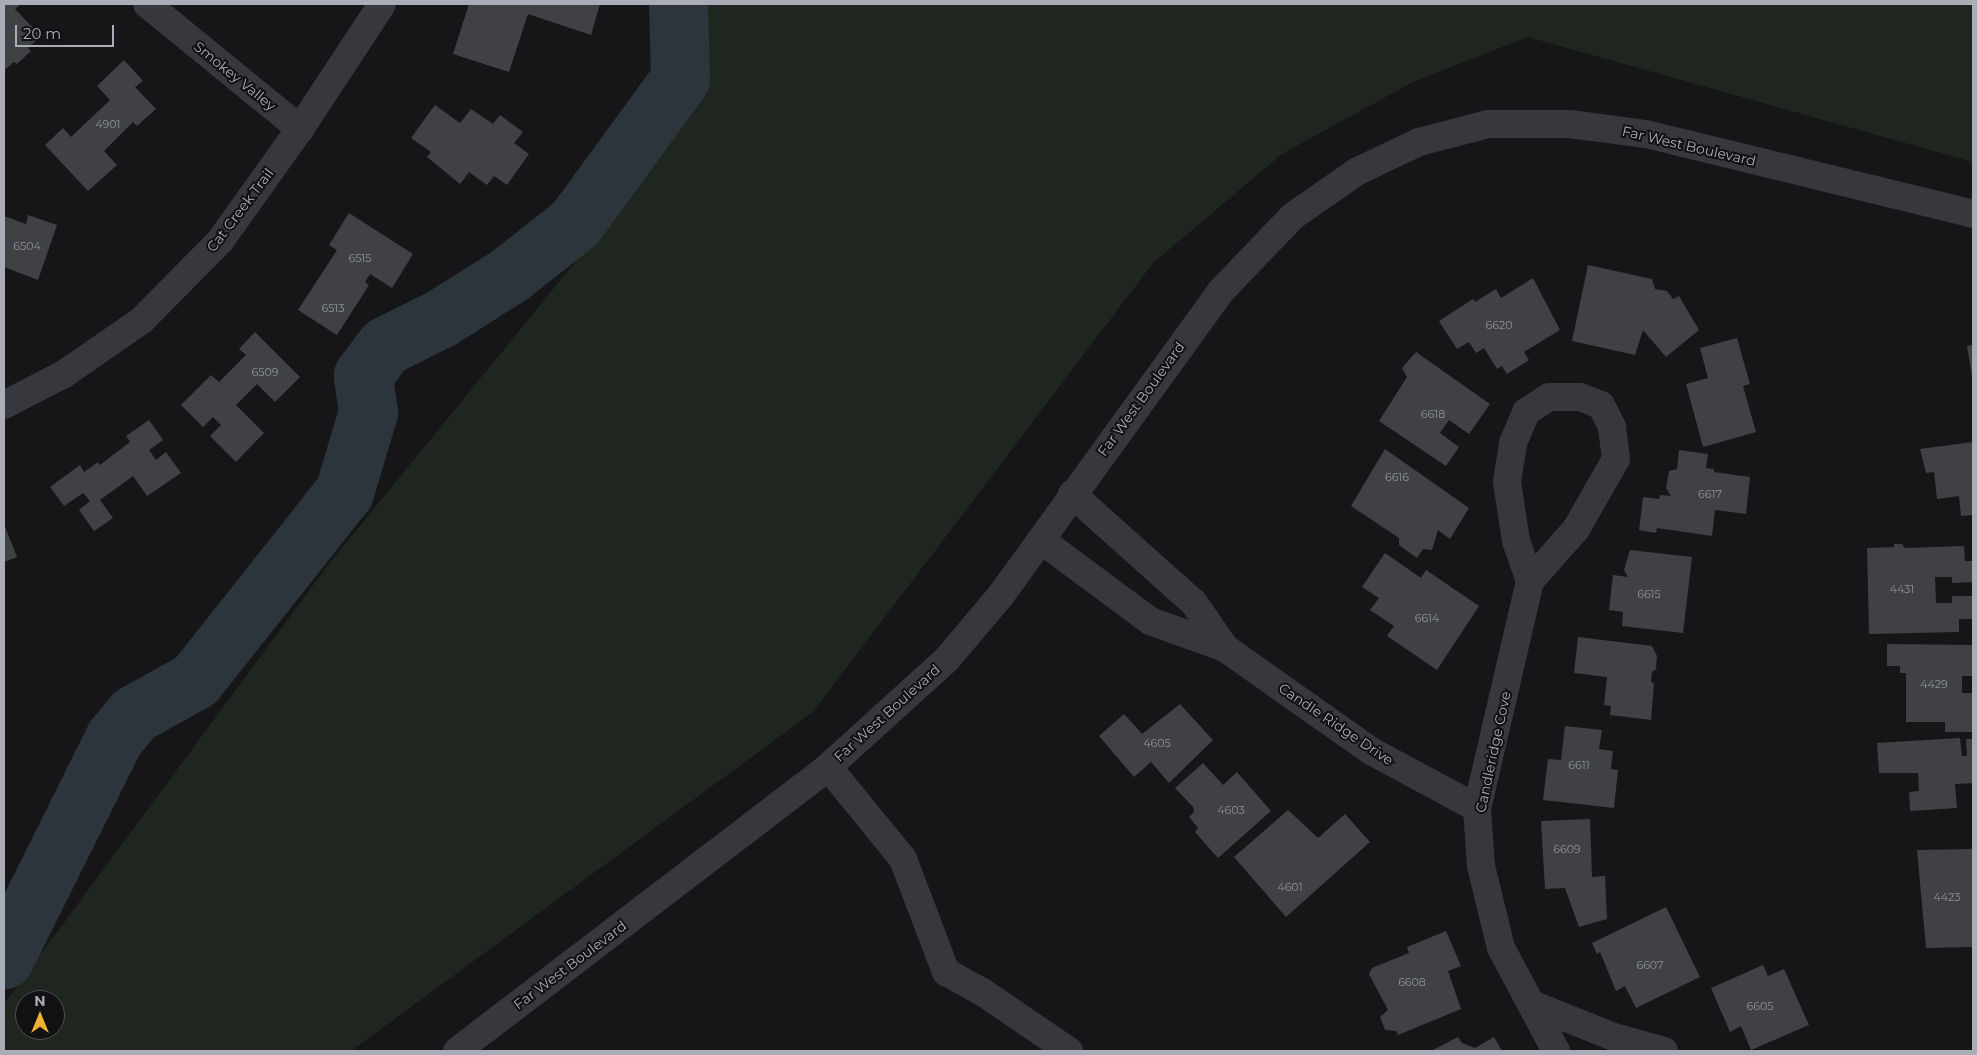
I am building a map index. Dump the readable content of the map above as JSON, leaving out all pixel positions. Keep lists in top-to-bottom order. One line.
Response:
{"streets":{"street":["Smokey Valley","Far West Boulevard","Cat Creek Trail","Candle Ridge Drive","Candleridge Cove"]},"crossings":[["Smokey Valley","Cat Creek Trail"],["Far West Boulevard","Candle Ridge Drive"],["Candle Ridge Drive","Candleridge Cove"]],"house_numbers":["4901","6504","6515","6513","6620","6509","6618","6616","6617","4431","6615","6614","4429","4605","6611","4603","6609","4601","4423","6607","6608","6605"],"scale_bar":"20 m","north":"top"}
